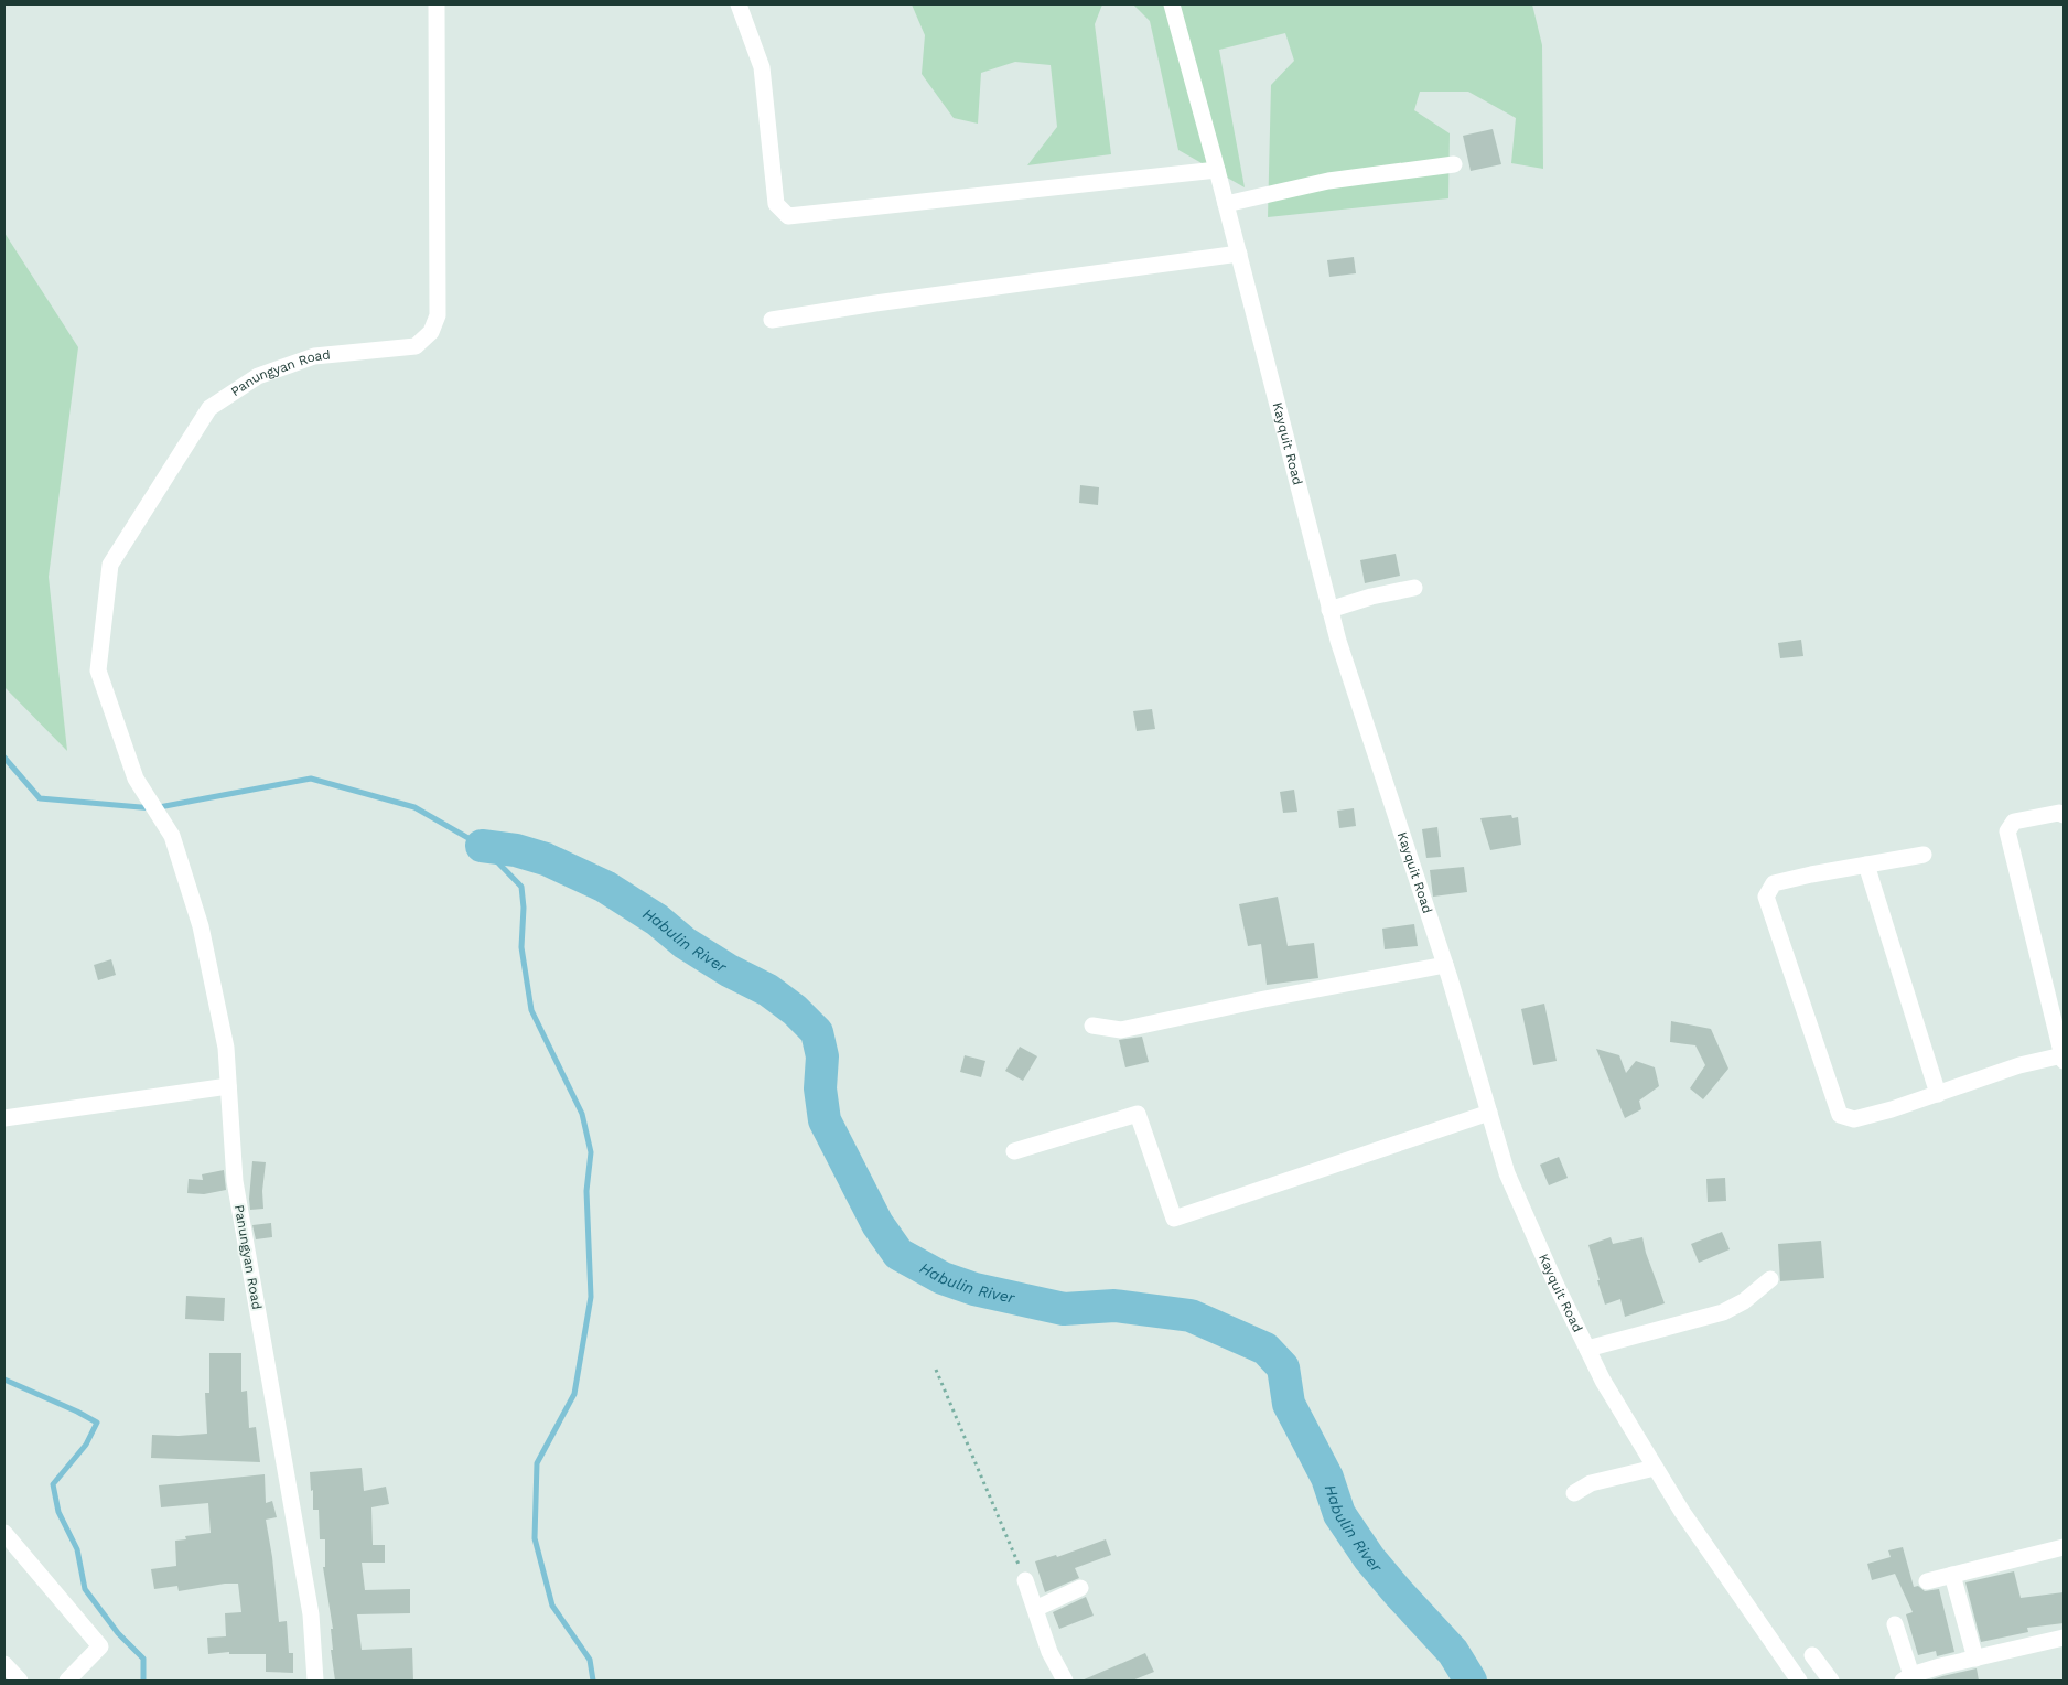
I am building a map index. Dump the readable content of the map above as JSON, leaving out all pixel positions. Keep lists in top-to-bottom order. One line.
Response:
{"streets":{"street":["Panungyan Road","Kayquit Road"]},"water":["Habulin River"]}
